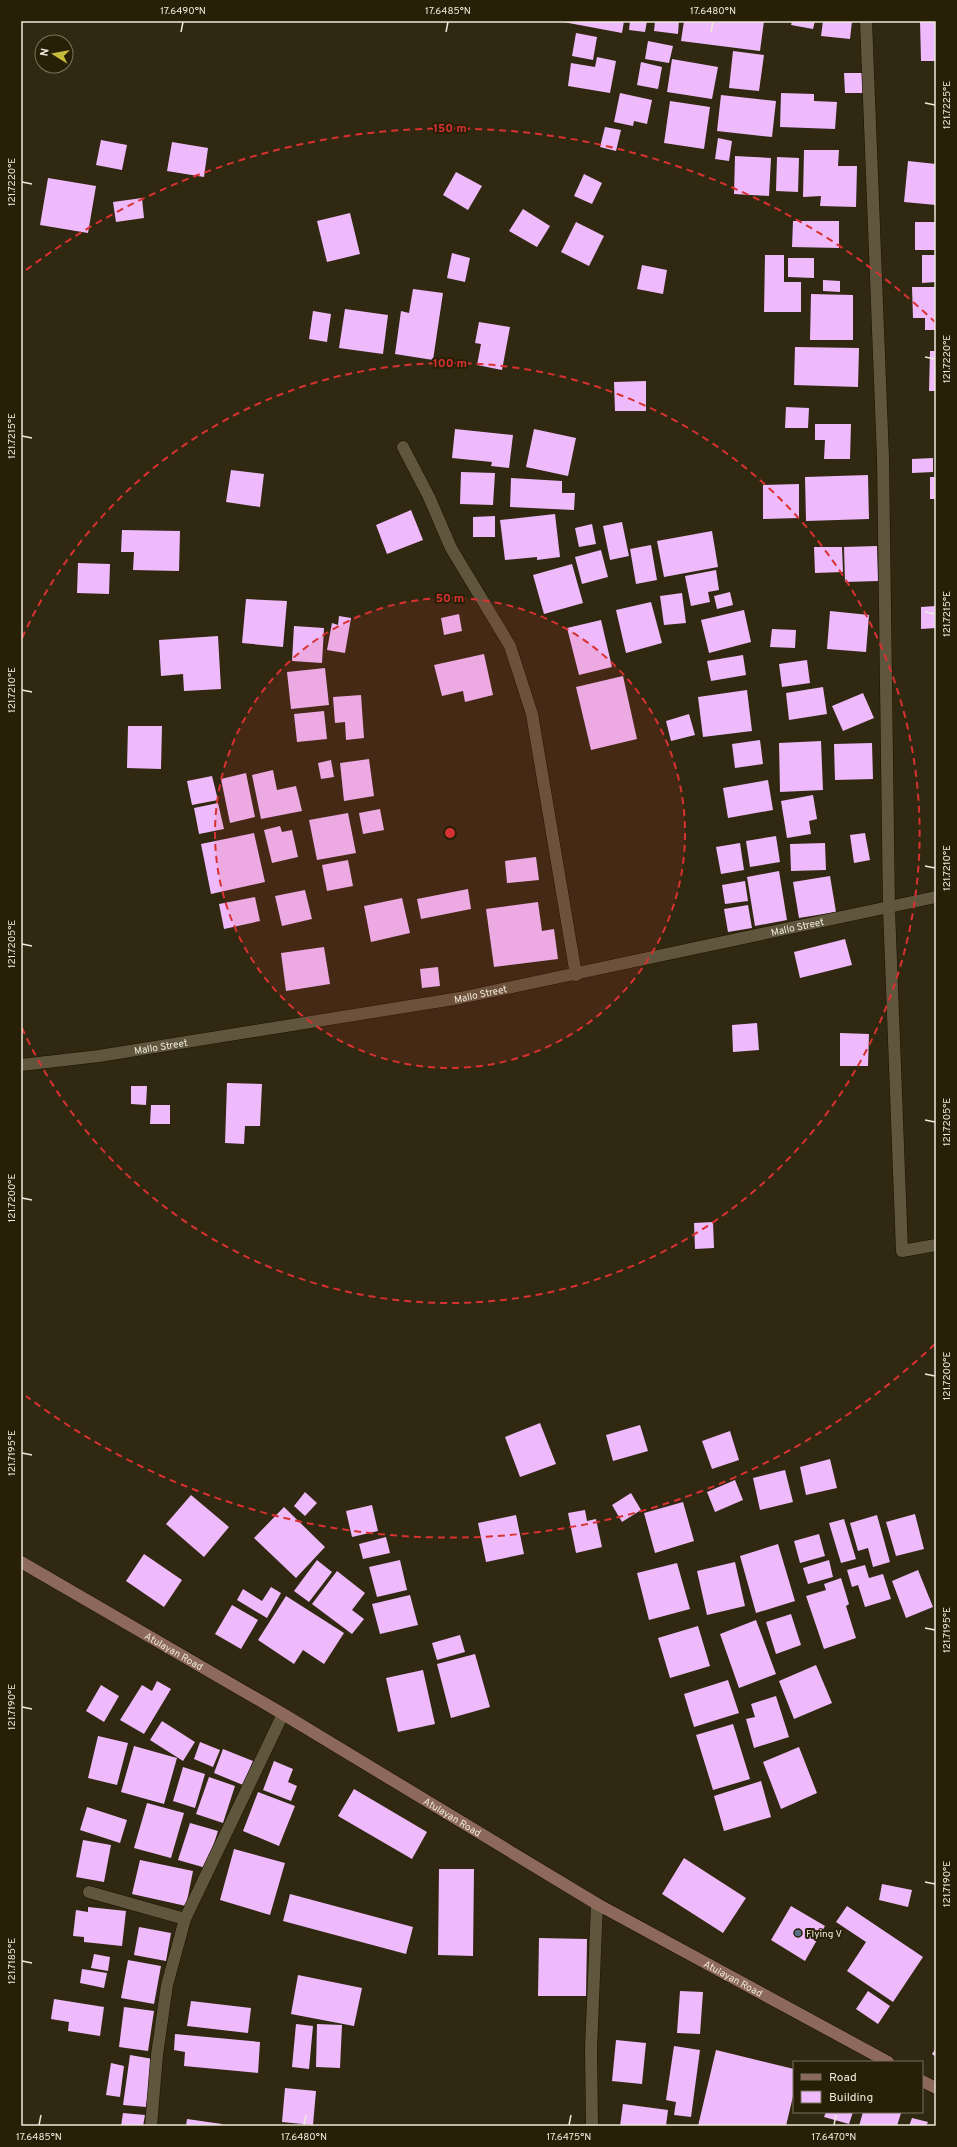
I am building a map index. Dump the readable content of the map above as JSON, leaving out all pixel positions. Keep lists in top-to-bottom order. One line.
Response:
{"streets":{"main road":["Atulayan Road"],"street":["Mallo Street"]},"places":["Flying V"],"legend":["Road","Building"],"north":"left","coordinates":["17.6490°N","17.6485°N","17.6480°N","121.7225°E","121.7220°E","121.7215°E","121.7210°E","121.7205°E","121.7200°E","121.7195°E","121.7190°E","121.7185°E","17.6475°N","17.6470°N"],"rings":["150 m","100 m","50 m"]}
